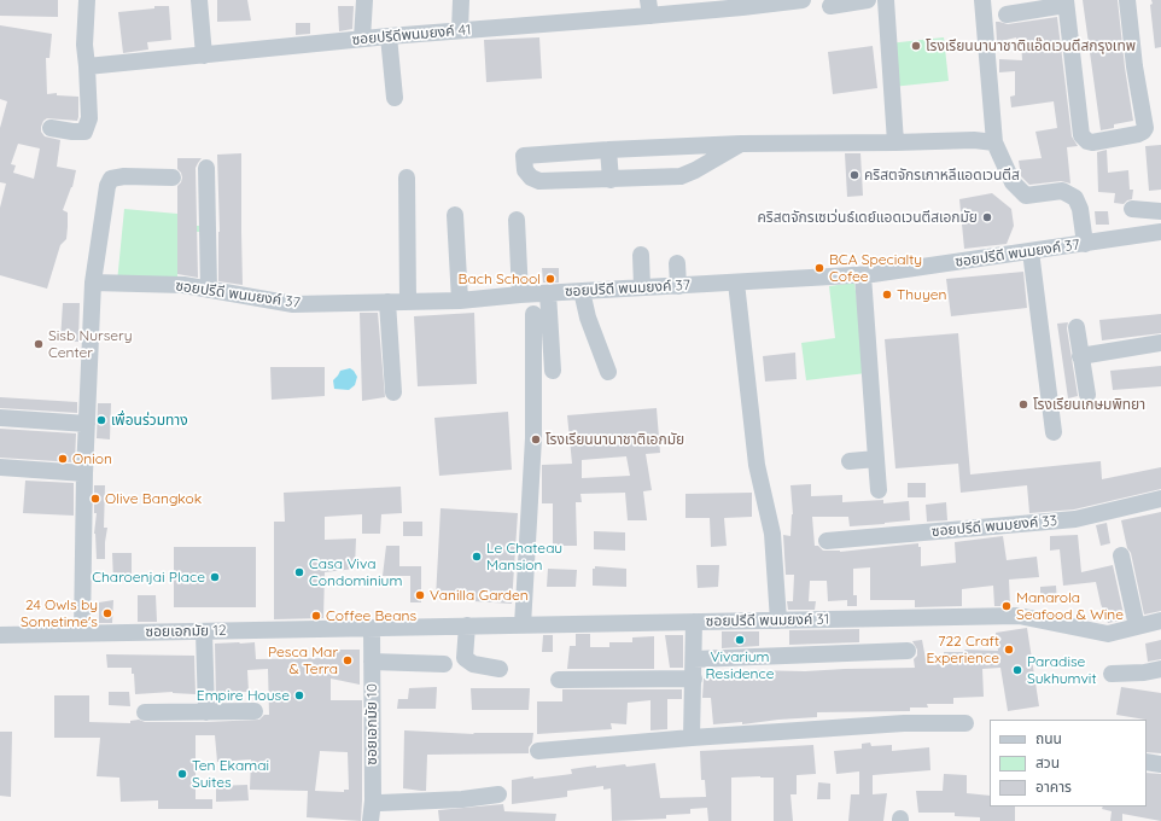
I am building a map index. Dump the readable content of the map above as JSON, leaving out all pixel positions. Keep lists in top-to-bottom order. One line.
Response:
{"streets":{"street":["ซอยปรีดีพนมยงค์ 41","ซอยปรีดี พนมยงค์ 37","ซอยปรีดี พนมยงค์ 33","ซอยปรีดี พนมยงค์ 31","ซอยเอกมัย 12","ซอยเอกมัย 10"]},"crossings":[["ซอยปรีดี พนมยงค์ 31","ซอยเอกมัย 12"],["ซอยปรีดี พนมยงค์ 31","ซอยเอกมัย 10"],["ซอยเอกมัย 12","ซอยเอกมัย 10"]],"places":["โรงเรียนนานาชาติแอ๊ดเวนตีสกรุงเทพ","คริสตจักรเกาหลีแอดเวนตีส","คริสตจักรเซเว่นธ์เดย์แอดเวนตีสเอกมัย","BCA Specialty Cofee","Bach School","Thuyen","Sisb Nursery Center","โรงเรียนเกษมพิทยา","เพื่อนร่วมทาง","โรงเรียนนานาชาติเอกมัย","Onion","Olive Bangkok","Le Chateau Mansion","Casa Viva Condominium","Charoenjai Place","Vanilla Garden","Manarola Seafood & Wine","24 Owls by Sometime's","Coffee Beans","Vivarium Residence","722 Craft Experience","Pesca Mar & Terra","Paradise Sukhumvit","Empire House","Ten Ekamai Suites"],"legend":["ถนน","สวน","อาคาร"]}
